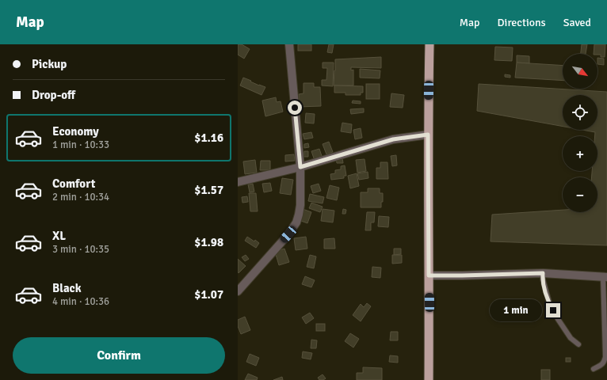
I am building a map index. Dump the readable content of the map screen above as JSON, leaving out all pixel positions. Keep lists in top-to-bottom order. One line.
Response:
{"north":"bottom right","page":{"header":"Map","nav":["Map","Directions","Saved"],"banner":["Pickup","Drop-off"],"map_buttons":["+","−"],"list":[{"name":"Economy","note":"1 min · 10:33","value":"$1.16"},{"name":"Comfort","note":"2 min · 10:34","value":"$1.57"},{"name":"XL","note":"3 min · 10:35","value":"$1.98"},{"name":"Black","note":"4 min · 10:36","value":"$1.07"}],"bubble":"1 min","buttons":"Confirm"}}
